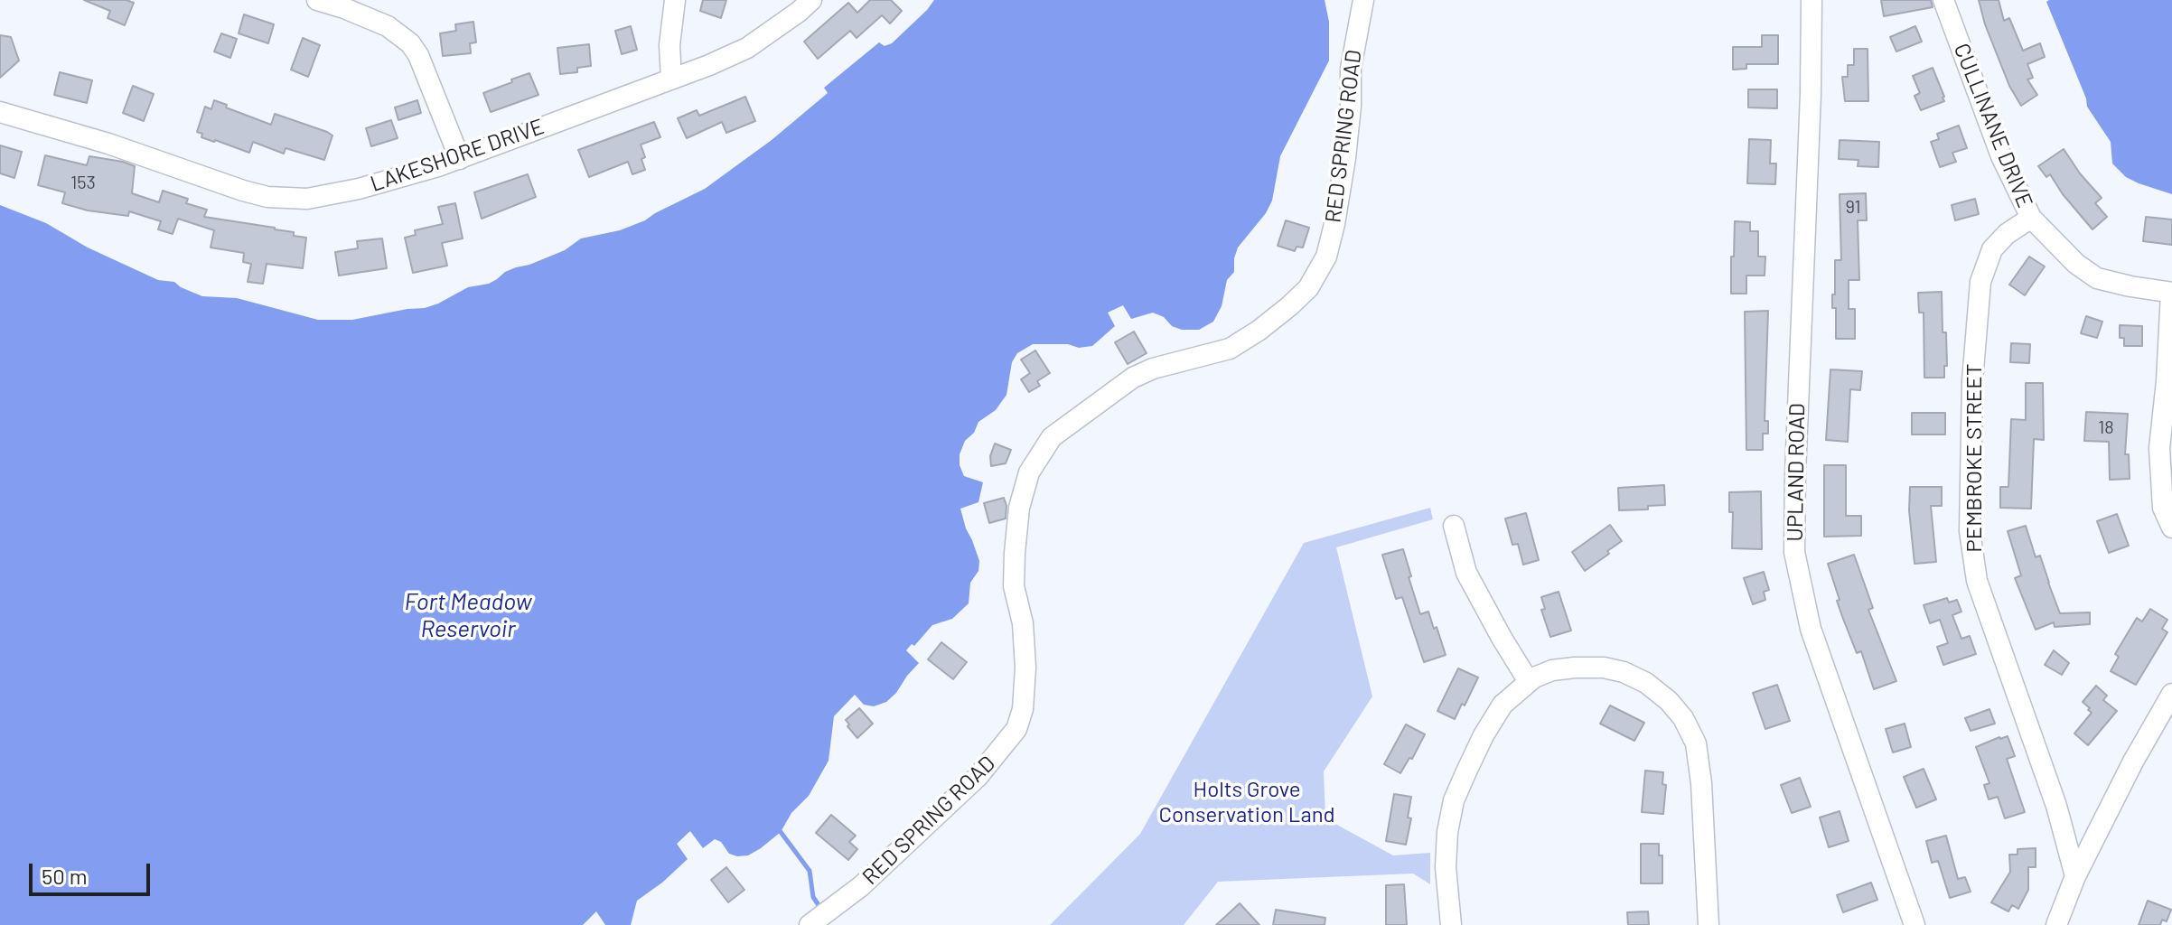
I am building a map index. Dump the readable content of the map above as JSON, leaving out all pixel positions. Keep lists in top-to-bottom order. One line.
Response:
{"streets":{"street":["CULLINANE DRIVE","RED SPRING ROAD","LAKESHORE DRIVE","PEMBROKE STREET","UPLAND ROAD"]},"crossings":[["CULLINANE DRIVE","PEMBROKE STREET"]],"water":["Fort Meadow Reservoir"],"parks":["Holts Grove Conservation Land"],"house_numbers":["153","91","18"],"scale_bar":"50 m"}
